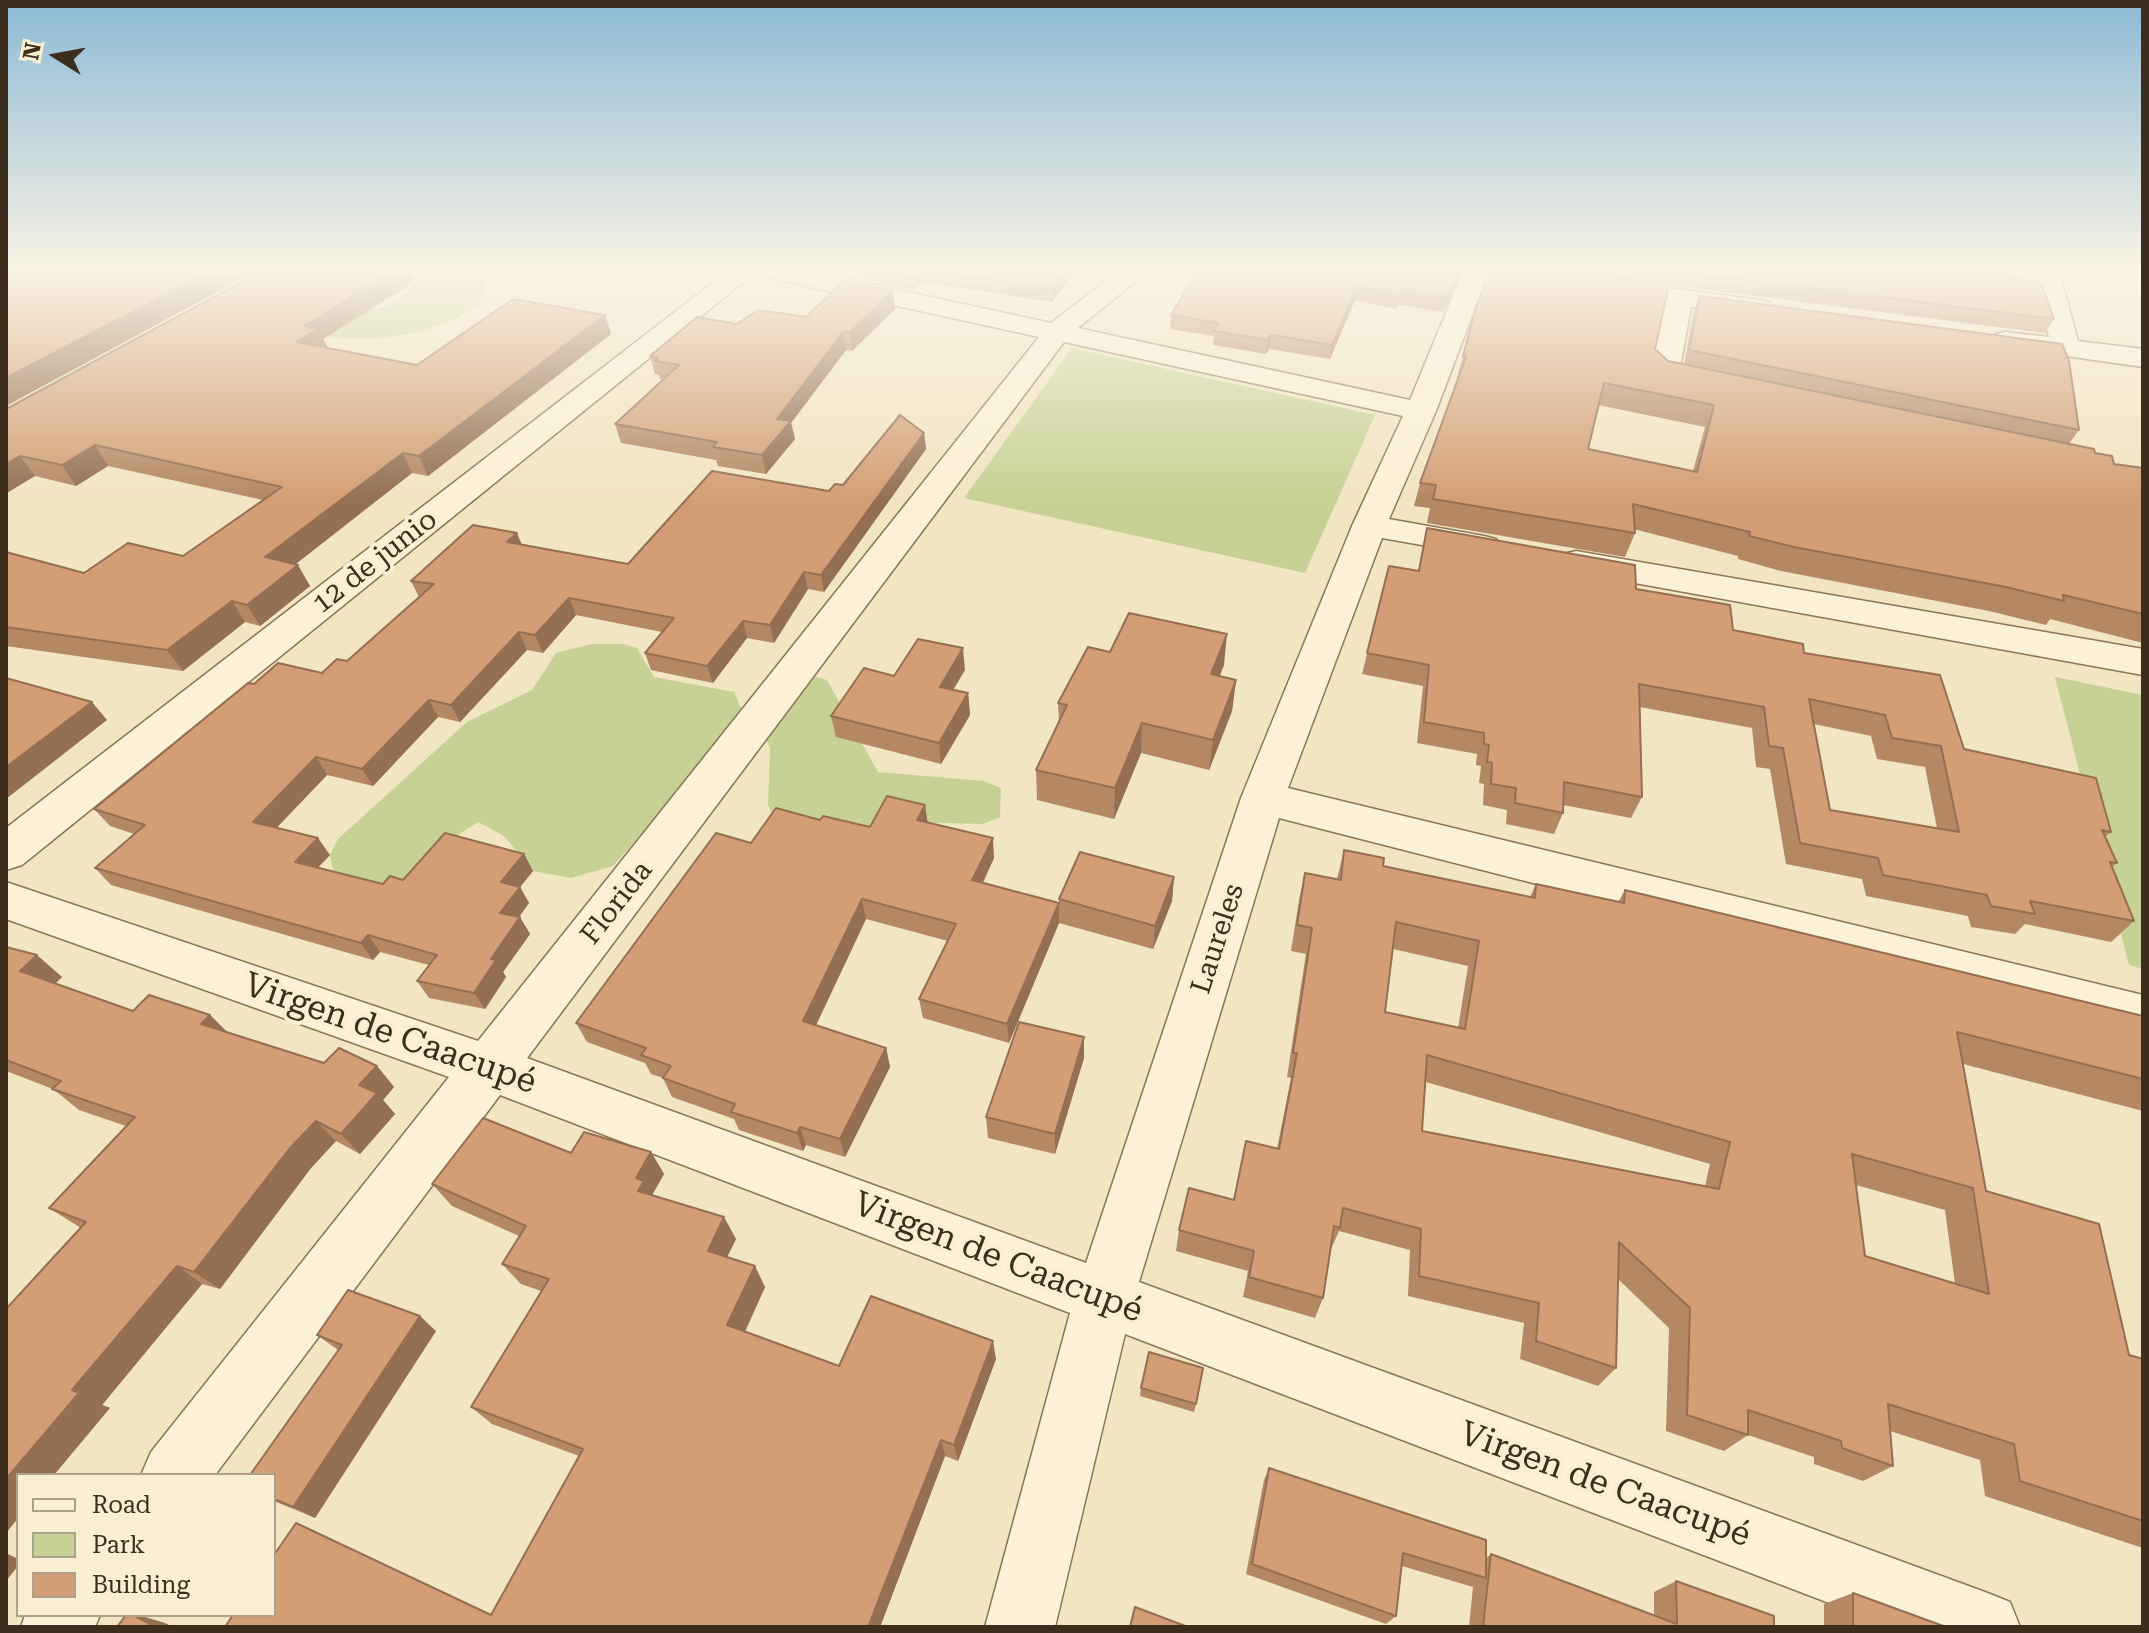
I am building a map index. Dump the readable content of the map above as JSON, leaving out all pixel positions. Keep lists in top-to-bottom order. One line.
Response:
{"streets":{"street":["12 de junio","Florida","Laureles","Virgen de Caacupé"]},"crossings":[["Florida","Virgen de Caacupé"],["Laureles","Virgen de Caacupé"]],"legend":["Road","Park","Building"],"north":"left"}
